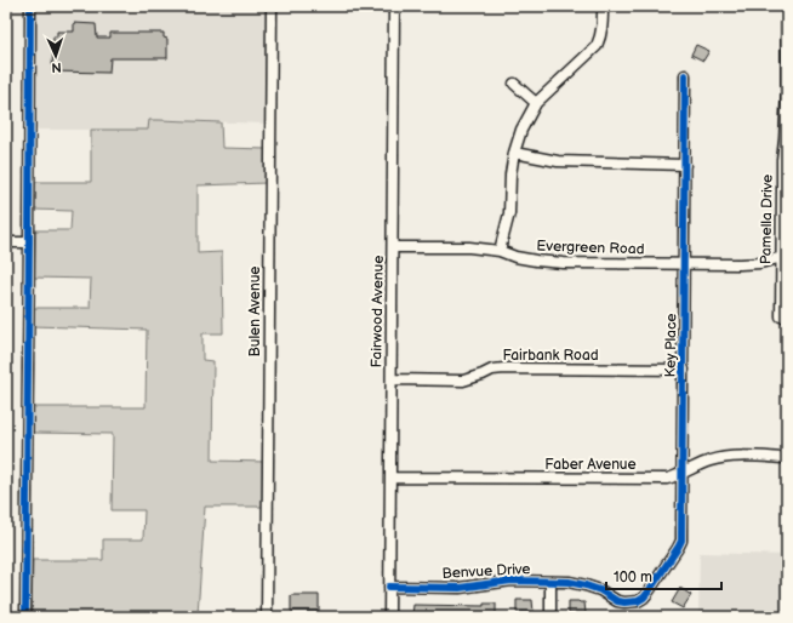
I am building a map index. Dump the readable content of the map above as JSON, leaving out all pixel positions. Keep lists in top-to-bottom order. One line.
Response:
{"streets":{"street":["Pamella Drive","Evergreen Road","Bulen Avenue","Fairwood Avenue","Key Place","Fairbank Road","Faber Avenue","Benvue Drive"]},"crossings":[["Pamella Drive","Evergreen Road"],["Evergreen Road","Fairwood Avenue"],["Evergreen Road","Key Place"],["Fairwood Avenue","Fairbank Road"],["Fairwood Avenue","Faber Avenue"],["Fairwood Avenue","Benvue Drive"],["Key Place","Fairbank Road"],["Key Place","Faber Avenue"],["Key Place","Benvue Drive"]],"scale_bar":"100 m","north":"bottom"}
